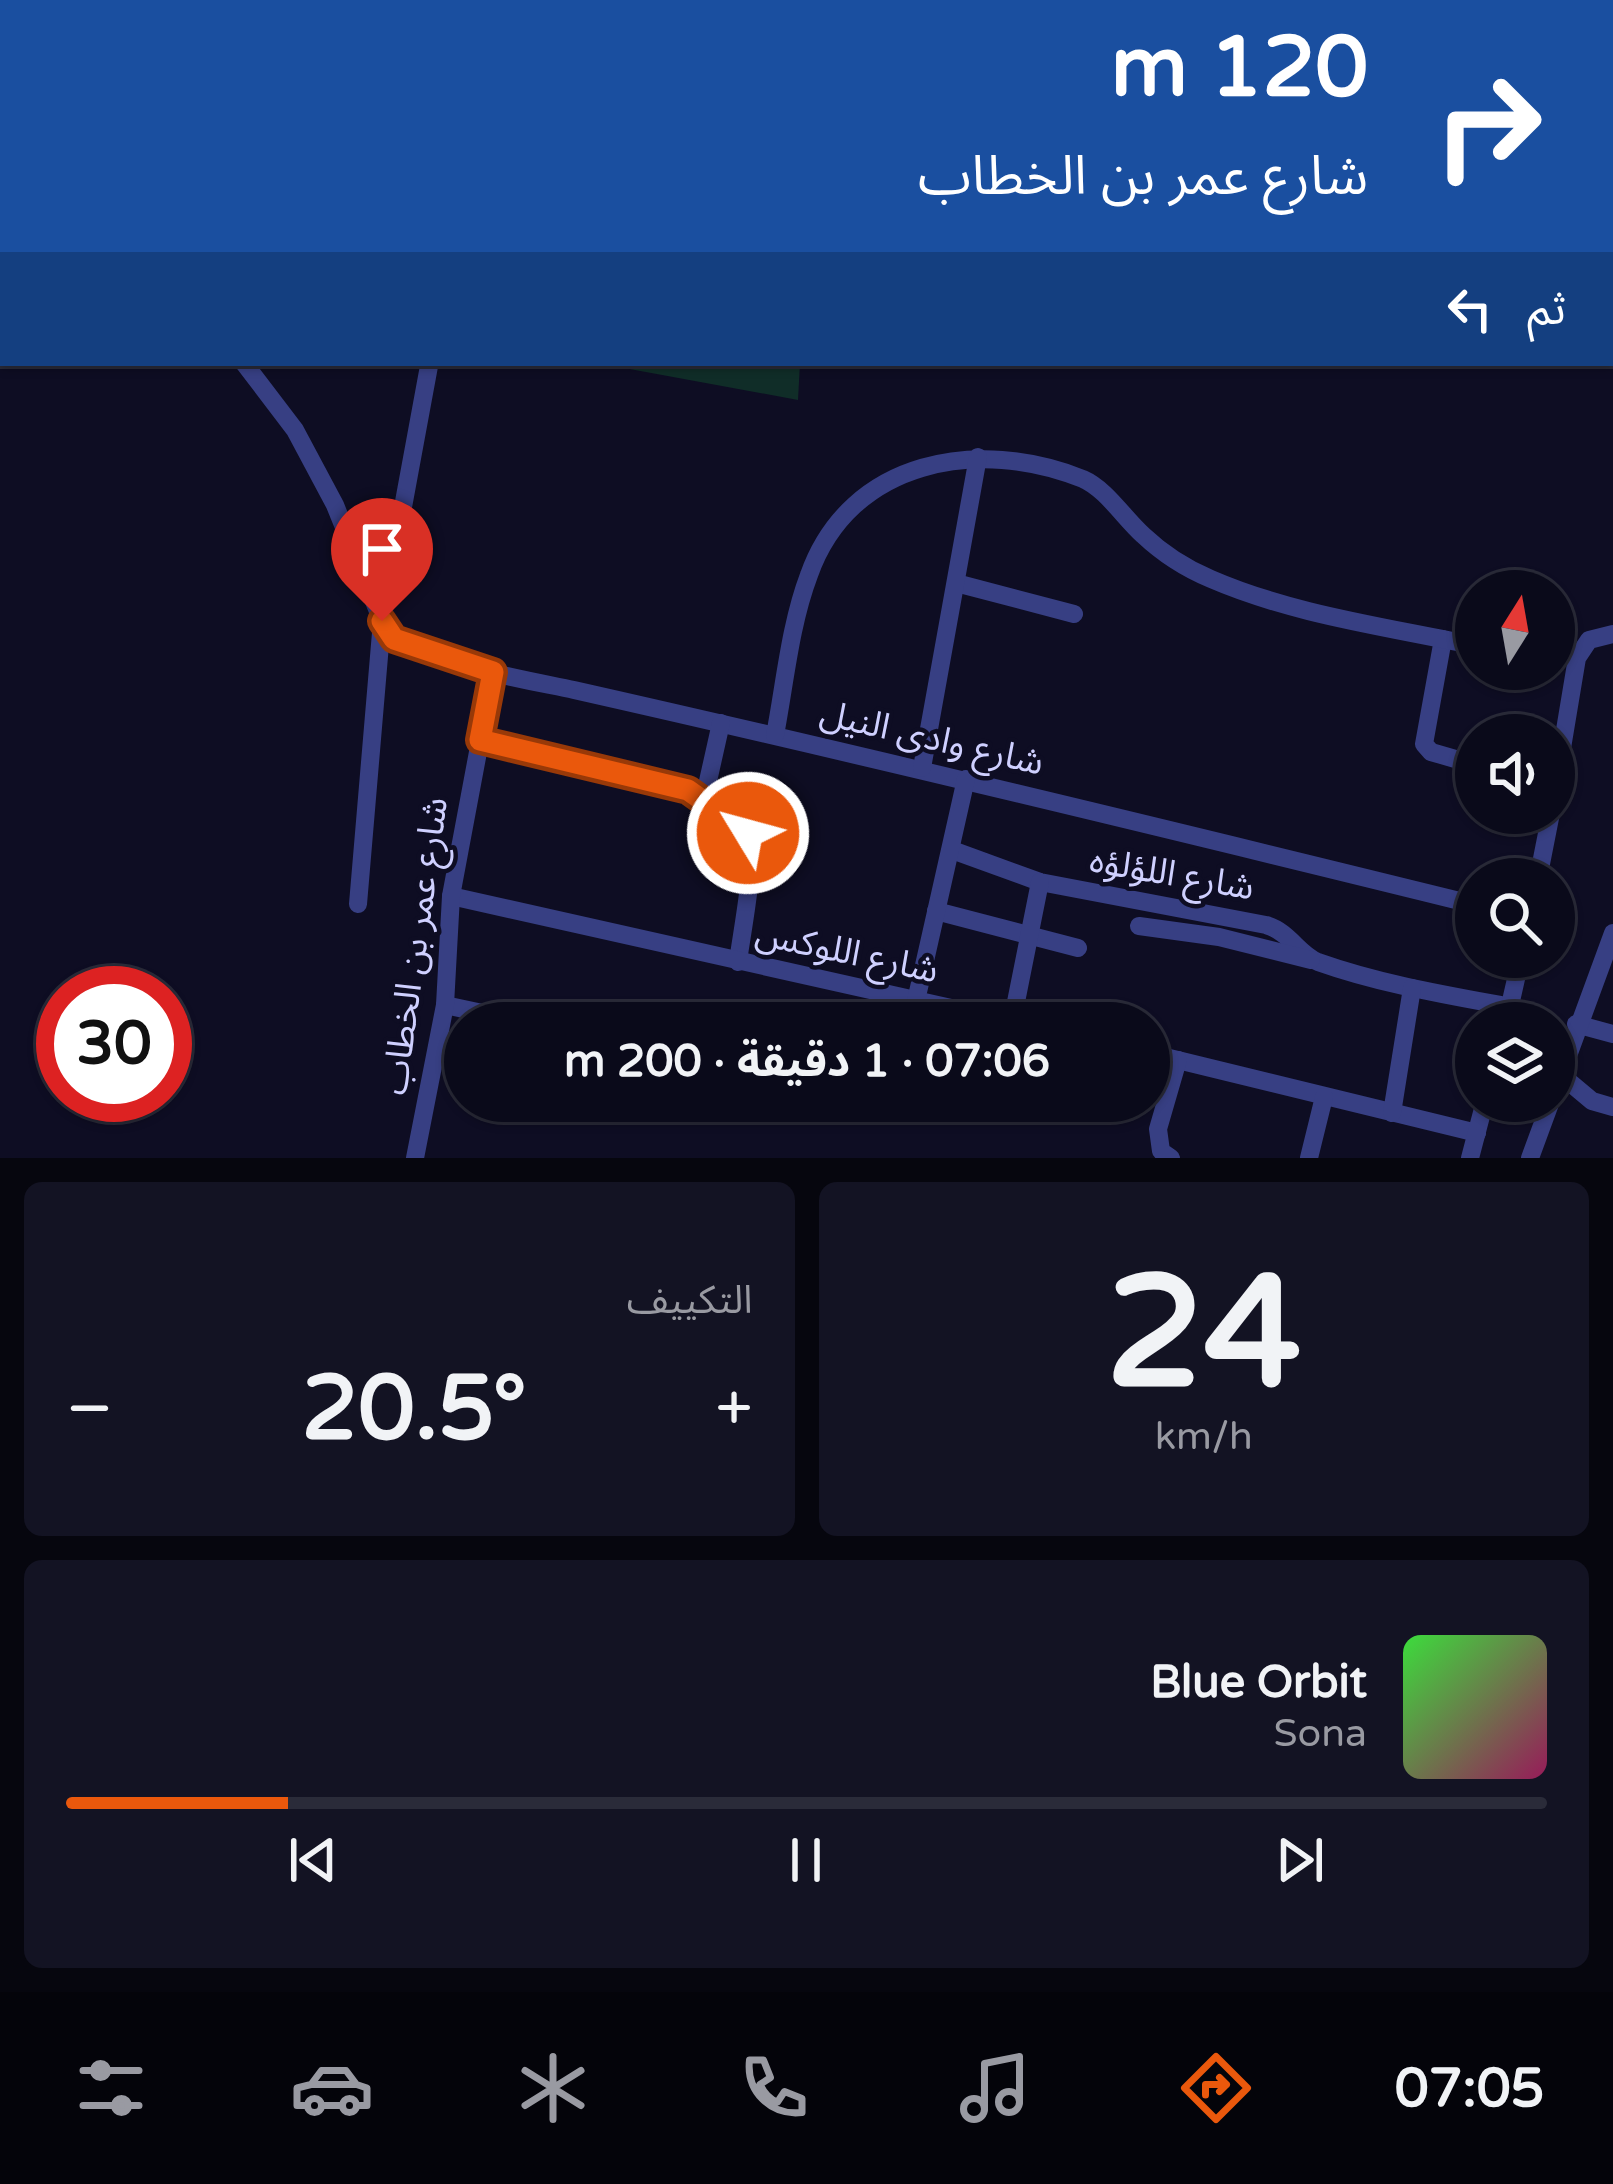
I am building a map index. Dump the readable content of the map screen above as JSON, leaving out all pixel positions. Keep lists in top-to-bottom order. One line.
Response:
{"streets":{"street":["شارع وادى النيل","شارع اللؤلؤه","شارع عمر بن الخطاب","شارع اللوكس"]},"crossings":[["شارع وادى النيل","شارع عمر بن الخطاب"],["شارع عمر بن الخطاب","شارع اللوكس"]],"north":"top","page":{"turn":["120 m","شارع عمر بن الخطاب"],"then":"ثم","limit":"30","trip":"07:06 · 1 دقيقة · 200 m","tile":[["24","km/h"],"التكييف"],"heat":["−","20.5°","+"],"song":["Blue Orbit","Sona"],"tabs":"07:05"}}
